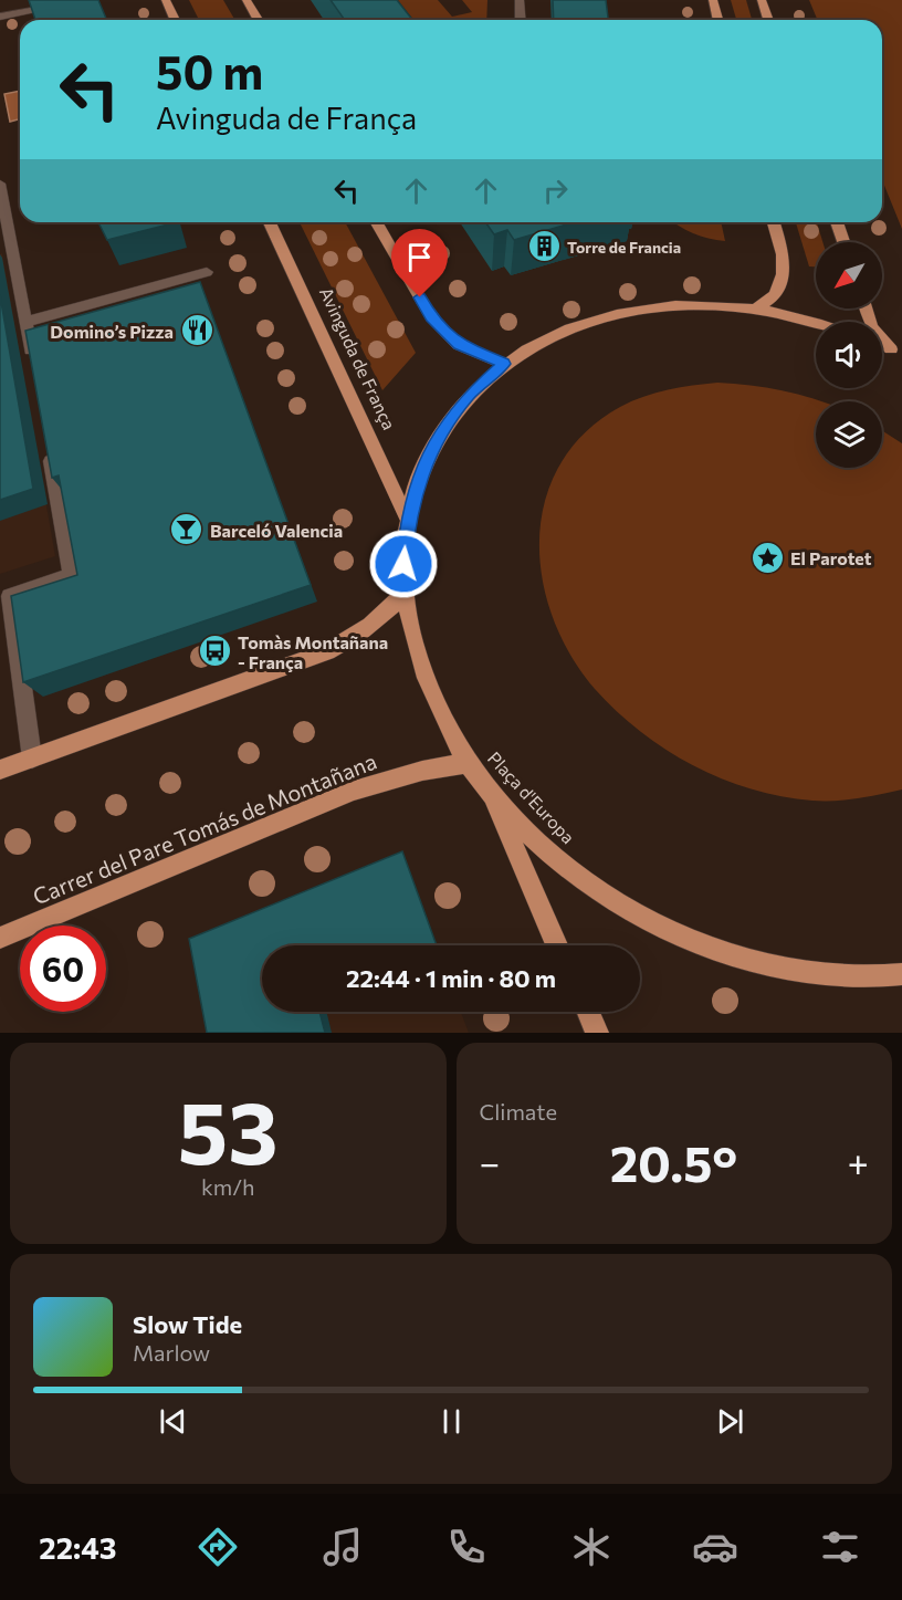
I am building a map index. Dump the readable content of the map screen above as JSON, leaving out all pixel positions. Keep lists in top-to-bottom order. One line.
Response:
{"streets":{"main road":["Avinguda de França","Plaça d'Europa","Carrer del Pare Tomás de Montañana"]},"crossings":[["Avinguda de França","Plaça d'Europa"],["Plaça d'Europa","Carrer del Pare Tomás de Montañana"]],"places":{"building":["Torre de Francia"],"restaurant":["Domino’s Pizza"],"bar":["Barceló Valencia"],"place":["El Parotet"],"bus stop":["Tomàs Montañana - França"]},"north":"bottom left","page":{"turn":["50 m","Avinguda de França"],"limit":"60","trip":"22:44 · 1 min · 80 m","tile":[["53","km/h"],"Climate"],"heat":["−","20.5°","+"],"song":["Slow Tide","Marlow"],"tabs":"22:43"}}
